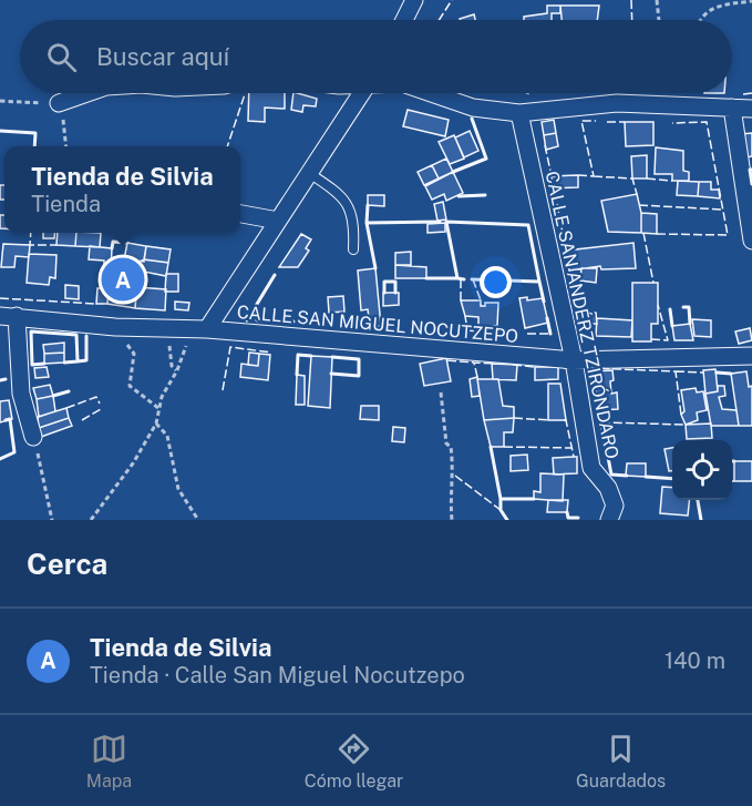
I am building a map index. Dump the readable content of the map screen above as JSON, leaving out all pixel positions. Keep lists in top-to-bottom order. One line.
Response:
{"streets":{"street":["CALLE SAN ANDÉRZ TZIRÓNDARO","CALLE SAN MIGUEL NOCUTZEPO"]},"crossings":[["CALLE SAN ANDÉRZ TZIRÓNDARO","CALLE SAN MIGUEL NOCUTZEPO"]],"page":{"search":"Buscar aquí","popup":["Tienda de Silvia","Tienda"],"pins":"A","heading":"Cerca","list":[{"mark":"A","name":"Tienda de Silvia","note":"Tienda · Calle San Miguel Nocutzepo","value":"140 m"}],"nav":["Mapa","Cómo llegar","Guardados"]}}
